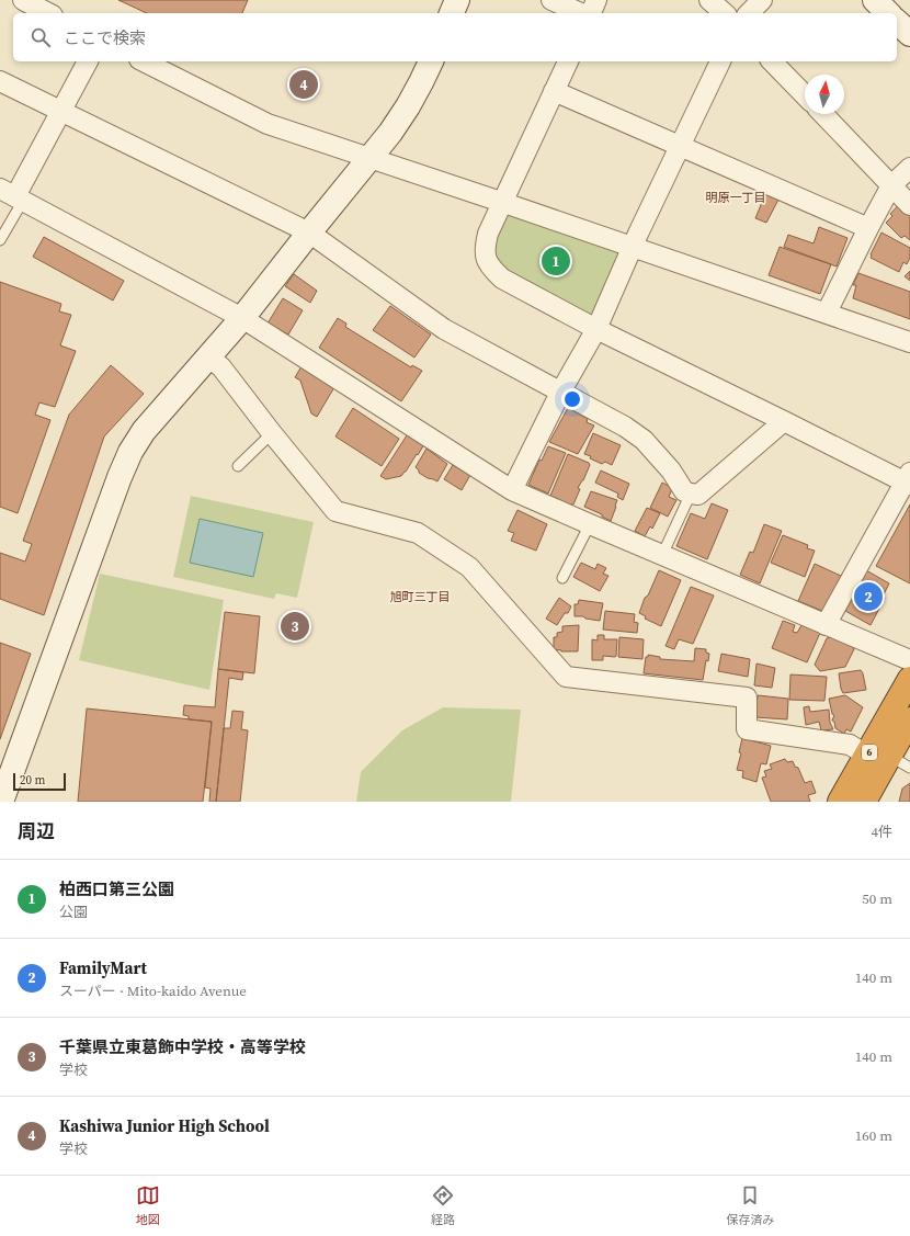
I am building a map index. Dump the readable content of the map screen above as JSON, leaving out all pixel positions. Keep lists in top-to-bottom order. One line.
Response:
{"streets":{"highway":["6"]},"districts":["明原一丁目","旭町三丁目"],"scale_bar":"20 m","north":"top","page":{"search":"ここで検索","pins":["4","1","2","3"],"scale":"20 m","heading":["周辺","4件"],"list":[{"mark":"1","name":"柏西口第三公園","note":"公園","value":"50 m"},{"mark":"2","name":"FamilyMart","note":"スーパー · Mito-kaido Avenue","value":"140 m"},{"mark":"3","name":"千葉県立東葛飾中学校・高等学校","note":"学校","value":"140 m"},{"mark":"4","name":"Kashiwa Junior High School","note":"学校","value":"160 m"}],"nav":["地図","経路","保存済み"]}}
